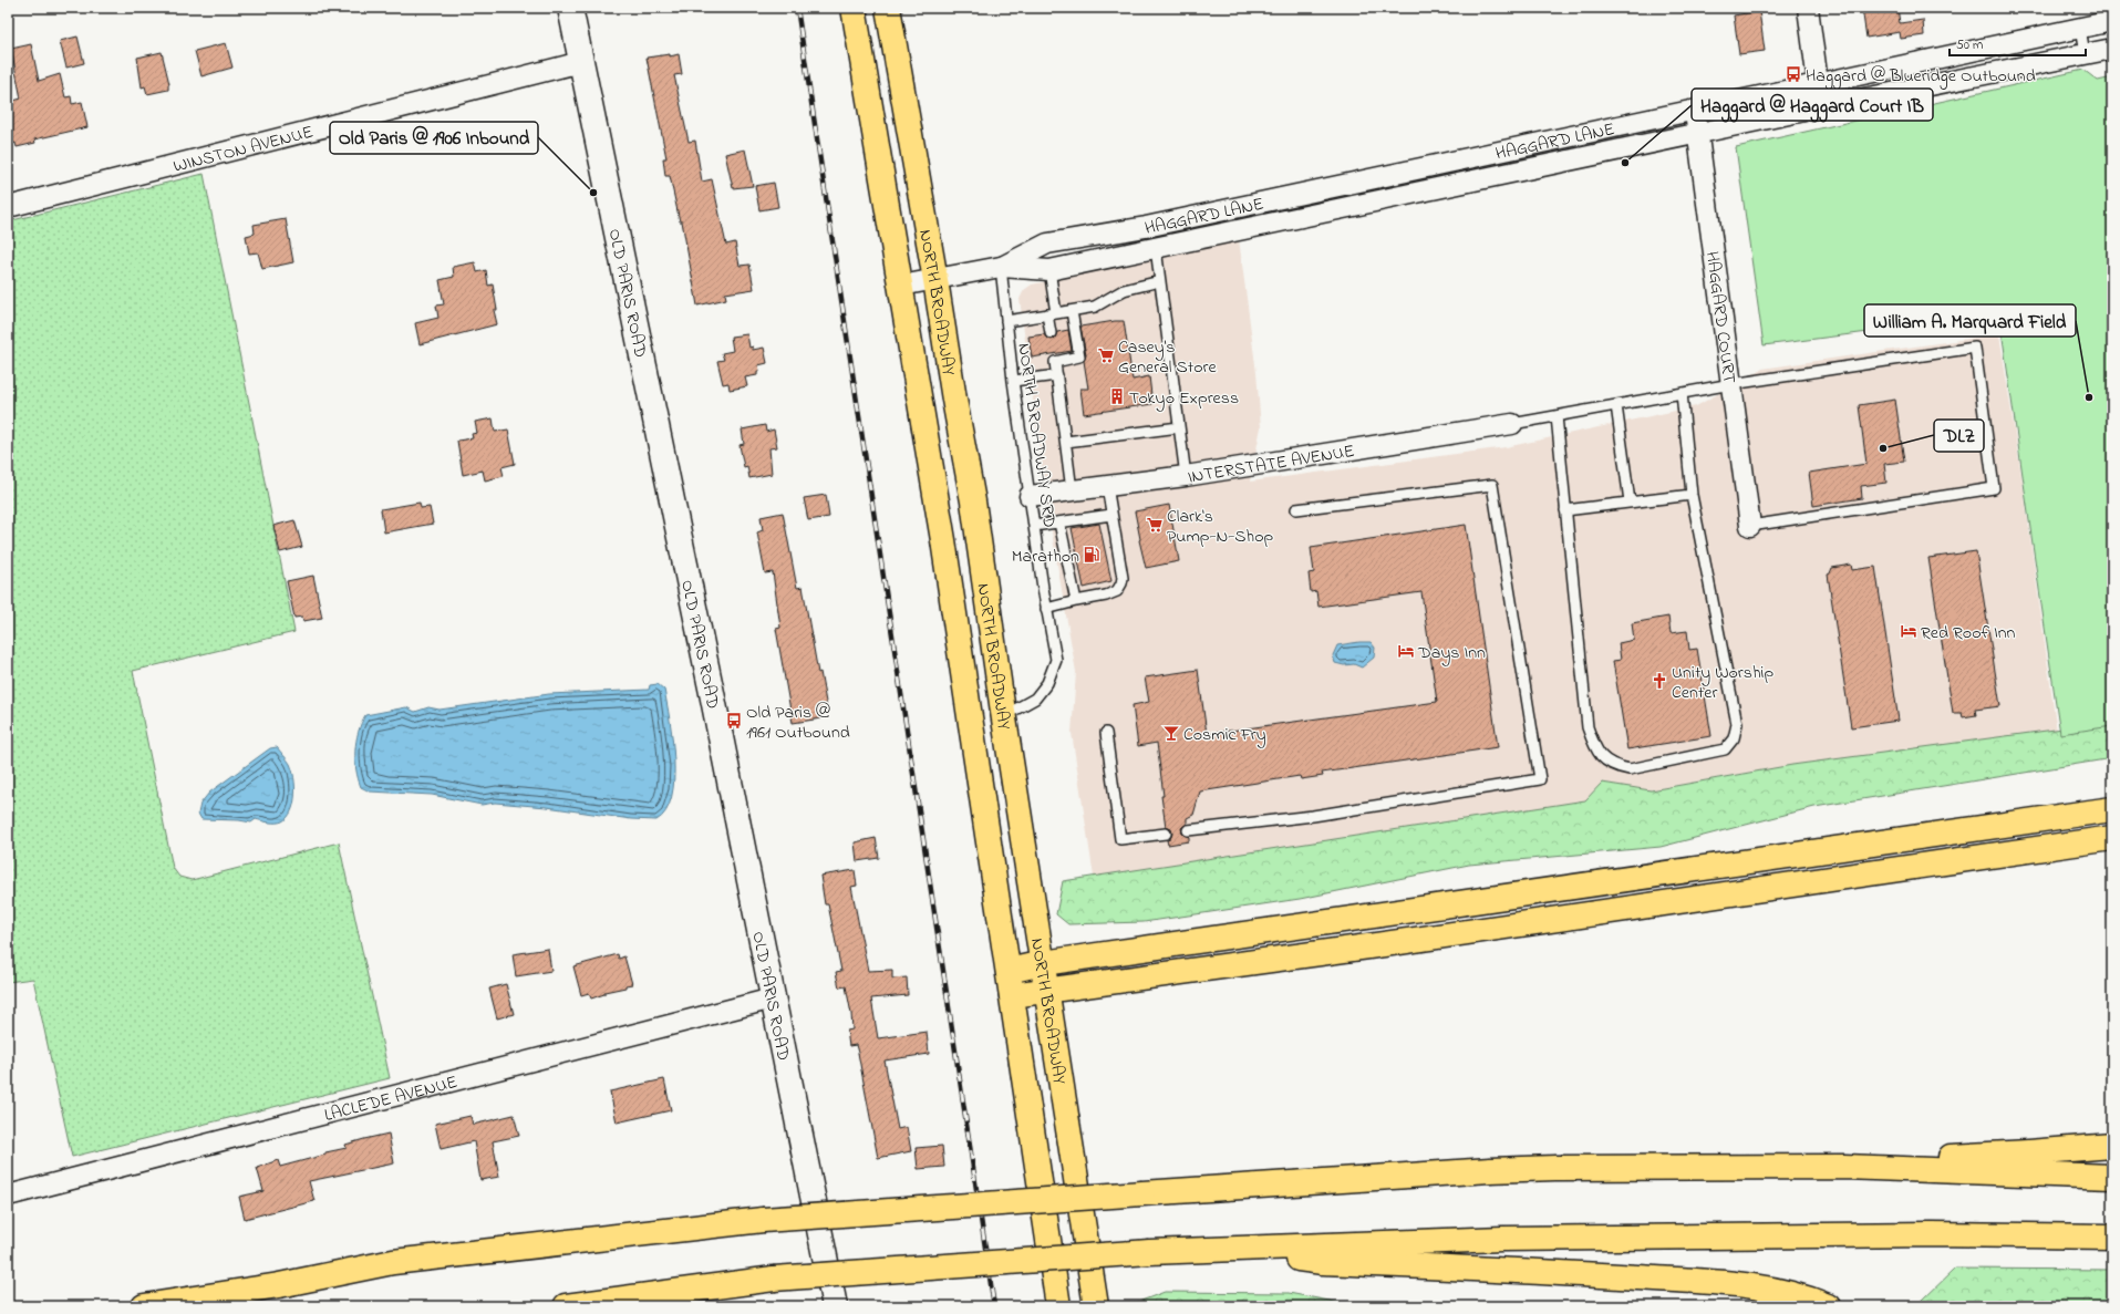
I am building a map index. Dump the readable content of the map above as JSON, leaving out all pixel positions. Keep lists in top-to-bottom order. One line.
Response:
{"streets":{"highway":["NORTH BROADWAY"],"street":["HAGGARD LANE","WINSTON AVENUE","OLD PARIS ROAD","HAGGARD COURT","INTERSTATE AVENUE","LACLEDE AVENUE"],"lane":["NORTH BROADWAY SRD"]},"crossings":[["HAGGARD LANE","NORTH BROADWAY"],["HAGGARD LANE","HAGGARD COURT"],["HAGGARD LANE","NORTH BROADWAY SRD"],["WINSTON AVENUE","OLD PARIS ROAD"],["OLD PARIS ROAD","LACLEDE AVENUE"],["NORTH BROADWAY","NORTH BROADWAY SRD"],["NORTH BROADWAY SRD","INTERSTATE AVENUE"]],"places":{"bus stop":["Haggard @ Blueridge Outbound","Old Paris @ 1961 Outbound"],"other":["Haggard @ Haggard Court IB","Old Paris @ 1906 Inbound","William A. Marquard Field","DLZ"],"supermarket":["Casey's General Store","Clark's Pump-N-Shop"],"building":["Tokyo Express"],"fuel station":["Marathon"],"hotel":["Red Roof Inn","Days Inn"],"church":["Unity Worship Center"],"bar":["Cosmic Fry"]},"scale_bar":"50 m"}
